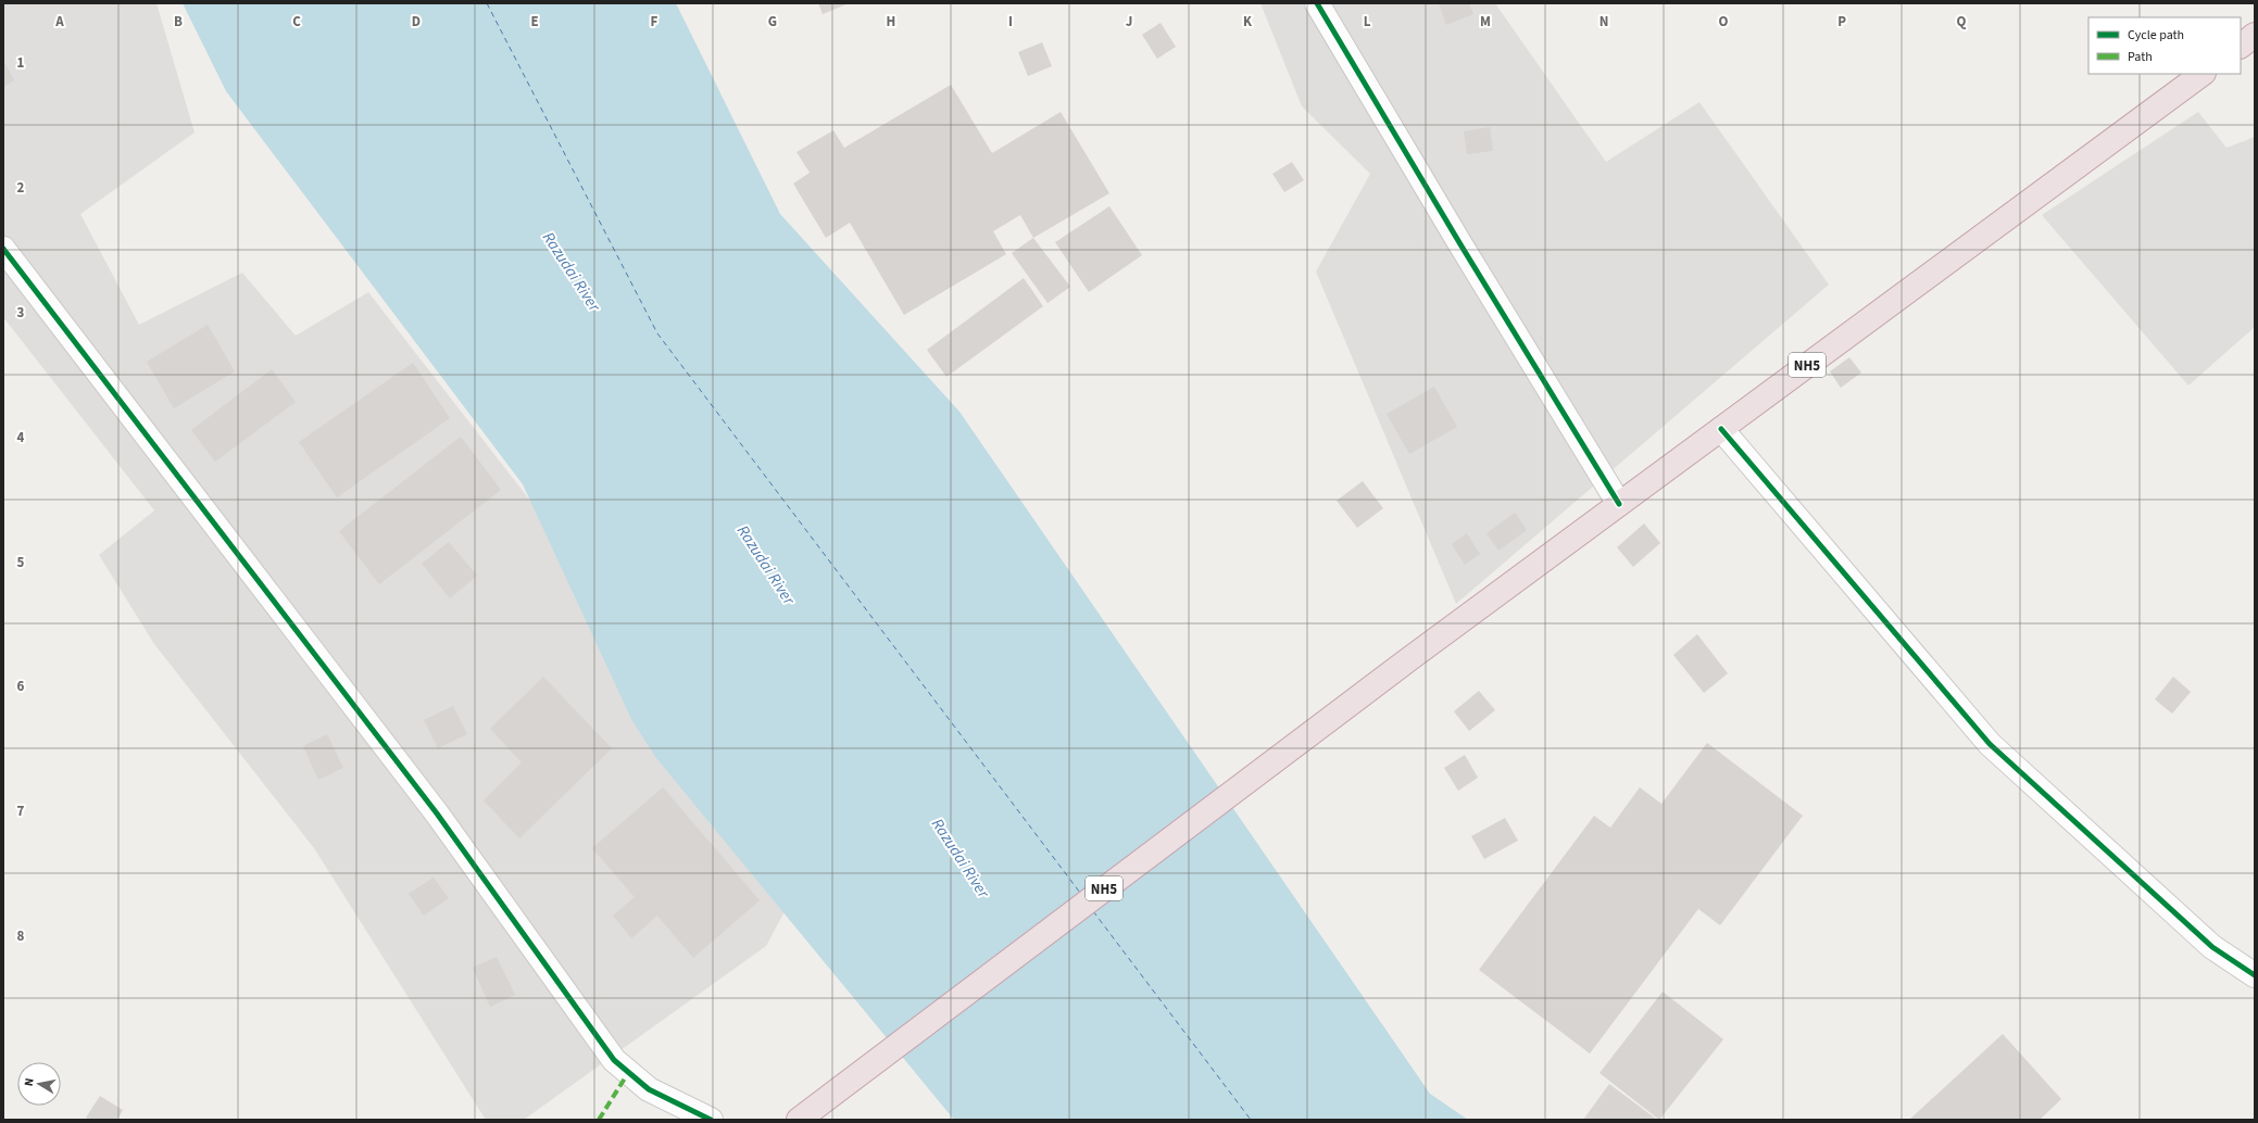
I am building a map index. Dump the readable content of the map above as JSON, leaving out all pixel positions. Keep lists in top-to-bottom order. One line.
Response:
{"streets":{"highway":["NH5"]},"water":["Razudai River"],"legend":["Cycle path","Path"],"north":"left","grid":{"columns":["A","B","C","D","E","F","G","H","I","J","K","L","M","N","O","P","Q"],"rows":["1","2","3","4","5","6","7","8"]}}
